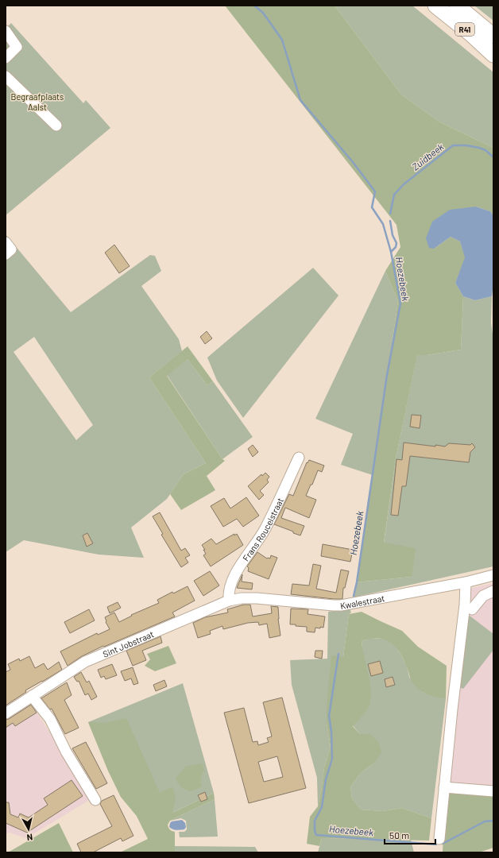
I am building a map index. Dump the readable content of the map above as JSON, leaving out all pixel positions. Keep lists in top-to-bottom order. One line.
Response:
{"streets":{"highway":["R41"],"street":["Frans Roucelstraat","Kwalestraat","Sint Jobstraat"]},"crossings":[["Frans Roucelstraat","Kwalestraat"],["Frans Roucelstraat","Sint Jobstraat"],["Kwalestraat","Sint Jobstraat"]],"water":["Zuidbeek","Hoezebeek"],"parks":["Begraafplaats Aalst"],"scale_bar":"50 m","north":"bottom"}
